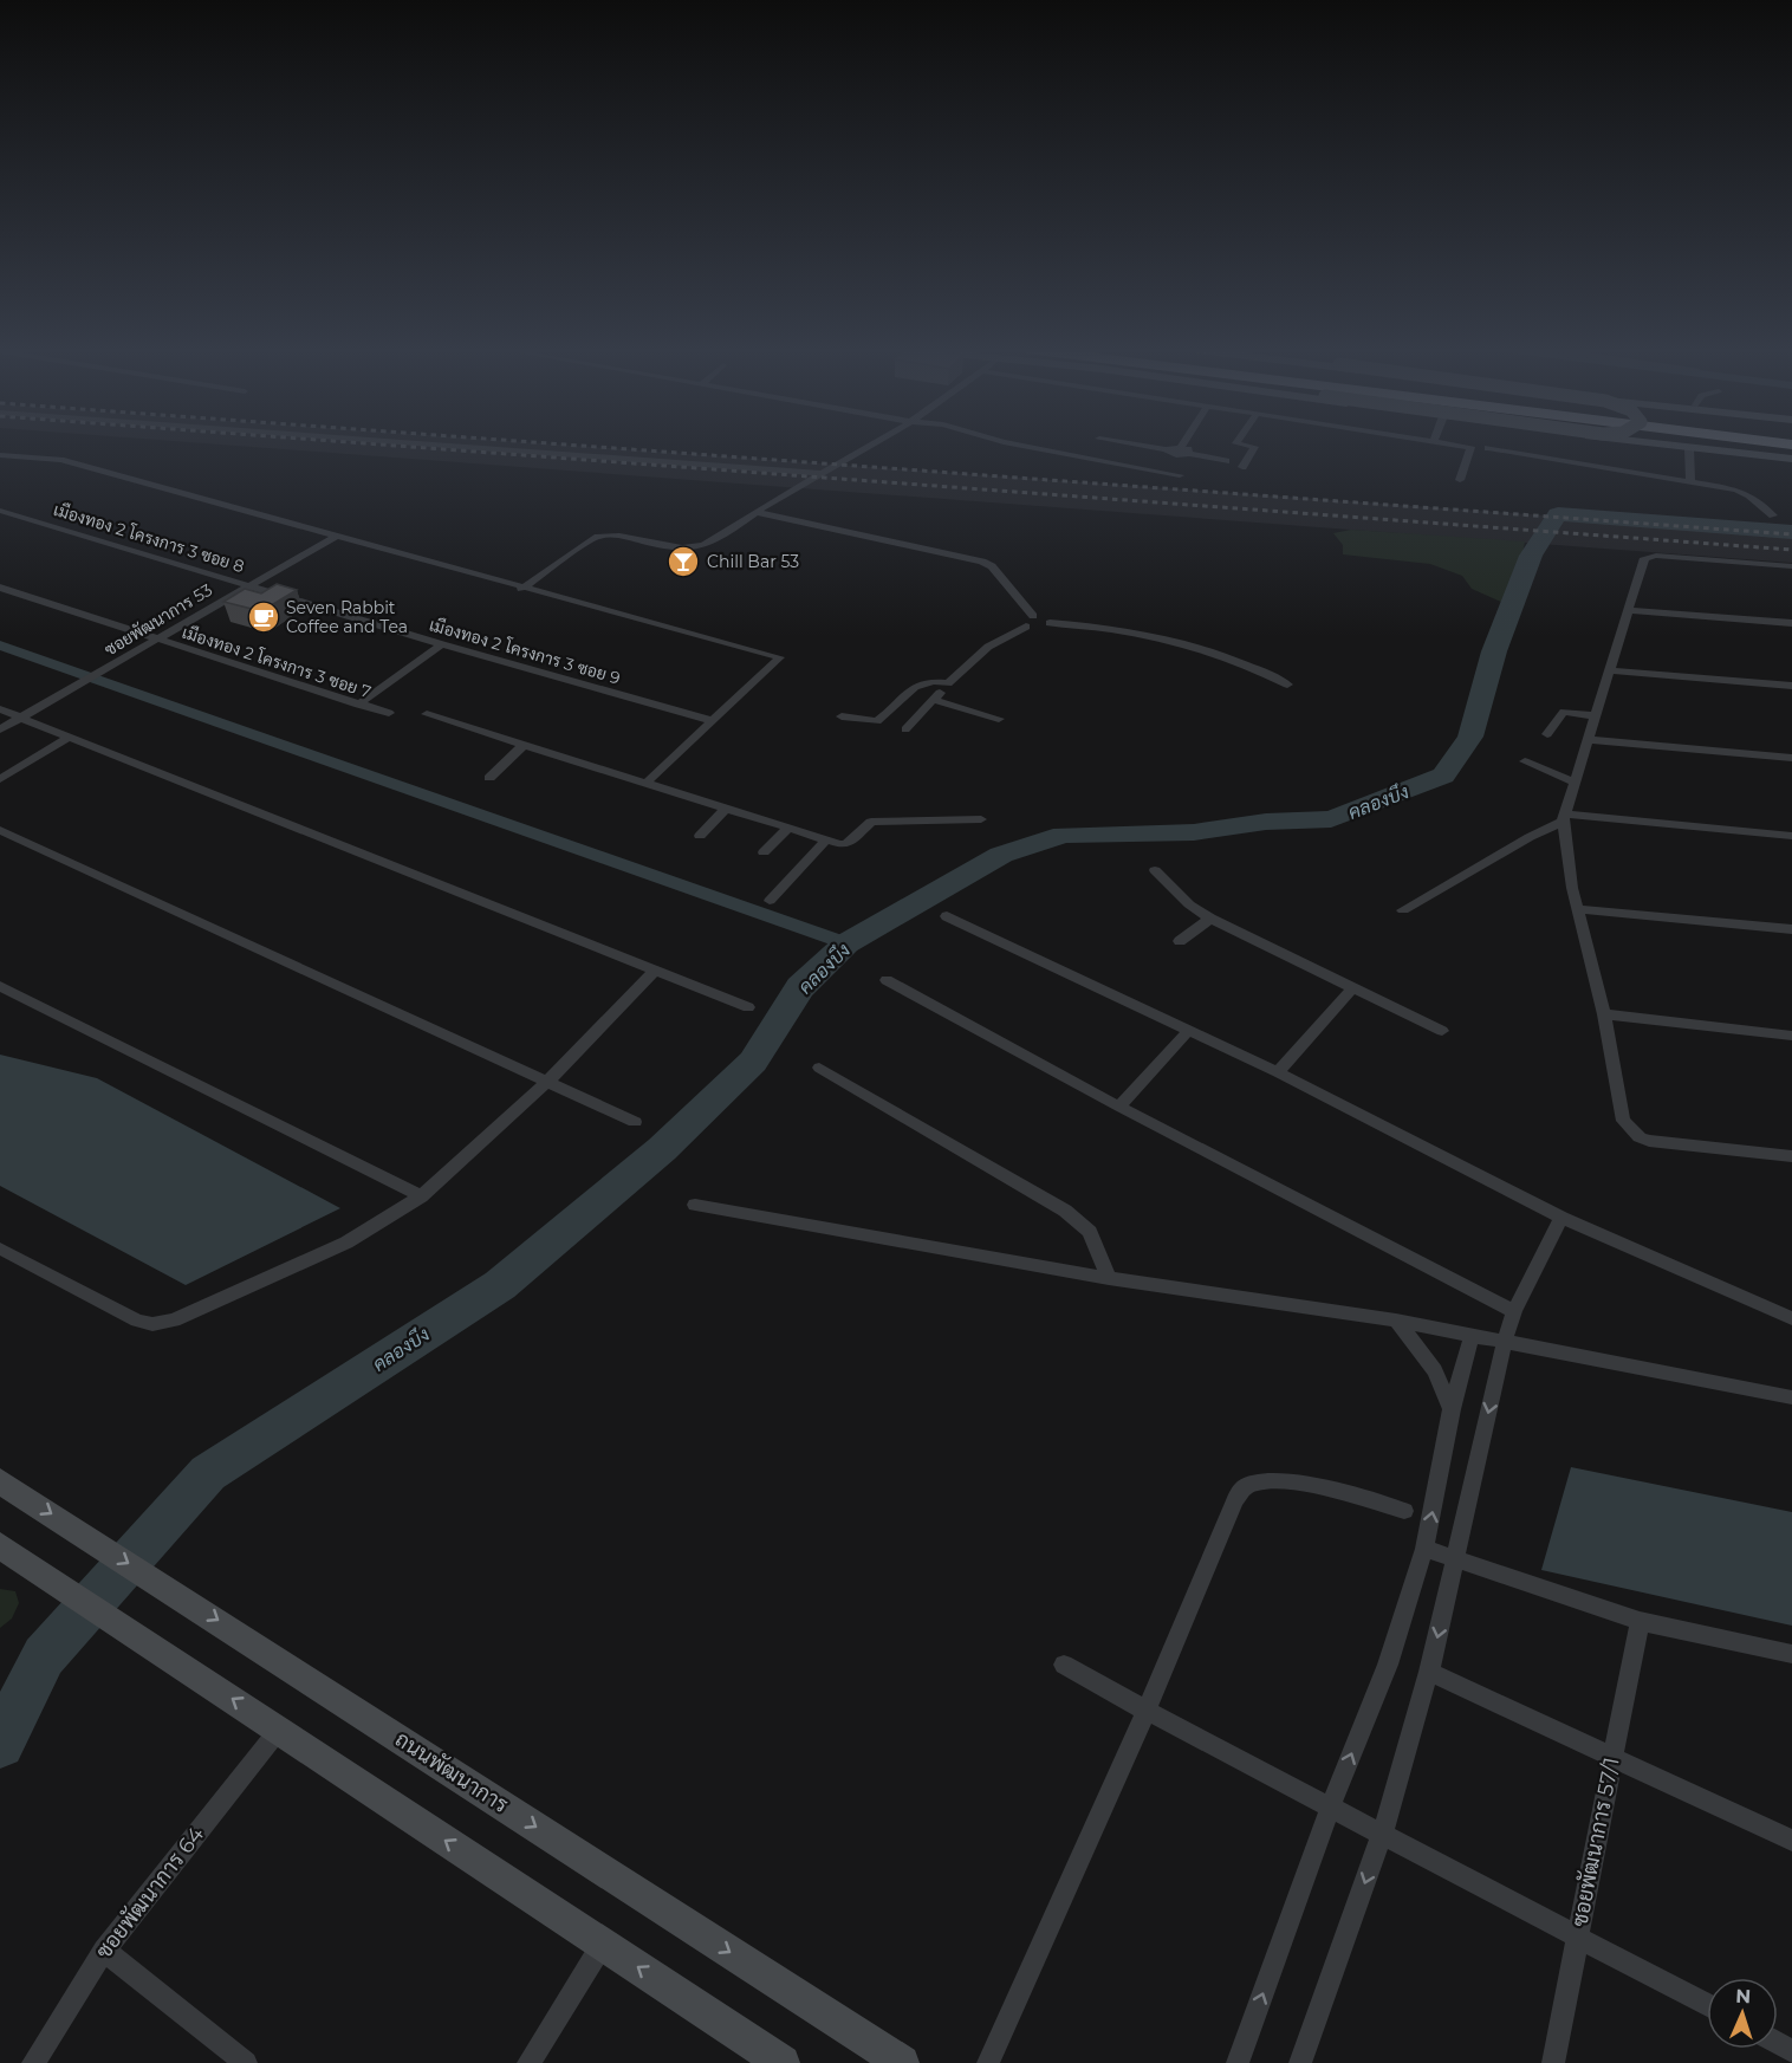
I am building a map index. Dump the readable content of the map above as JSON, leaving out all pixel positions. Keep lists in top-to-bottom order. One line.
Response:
{"streets":{"main road":["ถนนพัฒนาการ"],"street":["เมืองทอง 2 โครงการ 3 ซอย 8","ซอยพัฒนาการ 53","เมืองทอง 2 โครงการ 3 ซอย 9","เมืองทอง 2 โครงการ 3 ซอย 7","ซอยพัฒนาการ 57/1","ซอยพัฒนาการ 64"]},"crossings":[["เมืองทอง 2 โครงการ 3 ซอย 8","ซอยพัฒนาการ 53"],["เมืองทอง 2 โครงการ 3 ซอย 8","เมืองทอง 2 โครงการ 3 ซอย 9"],["ซอยพัฒนาการ 53","เมืองทอง 2 โครงการ 3 ซอย 9"],["ซอยพัฒนาการ 53","เมืองทอง 2 โครงการ 3 ซอย 7"]],"water":["คลองบึง"],"places":{"bar":["Chill Bar 53"],"cafe":["Seven Rabbit Coffee and Tea"]},"north":"top"}
